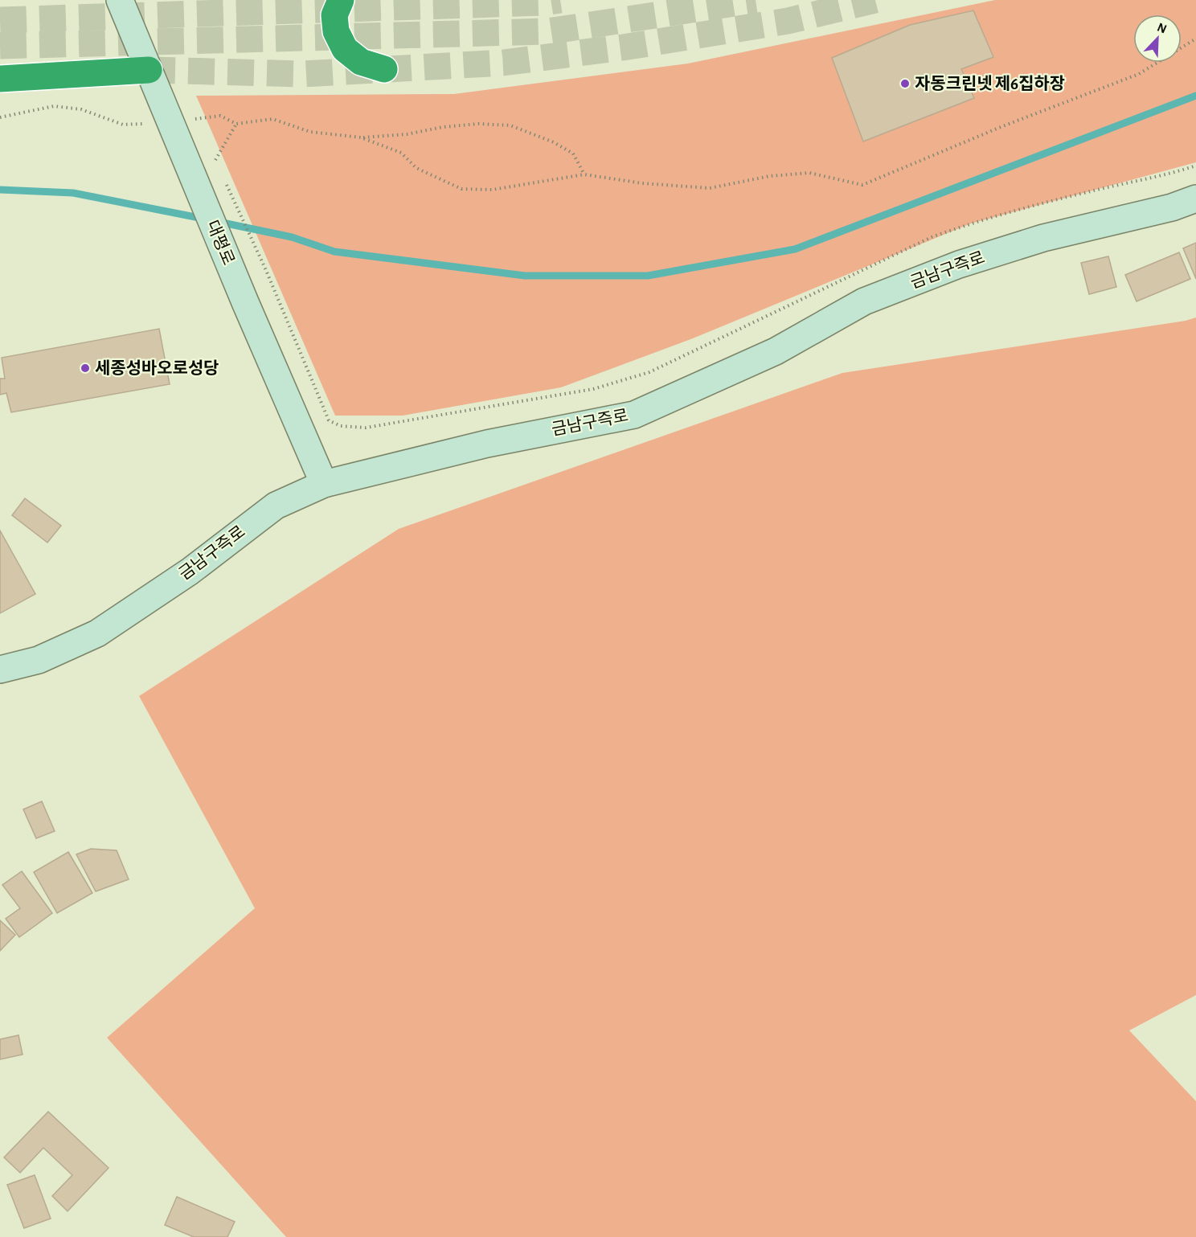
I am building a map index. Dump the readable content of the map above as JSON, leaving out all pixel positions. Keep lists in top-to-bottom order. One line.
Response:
{"streets":{"main road":["대평로","금남구즉로"]},"crossings":[["대평로","금남구즉로"]],"places":["자동크린넷 제6집하장","세종성바오로성당"],"north":"top right"}
